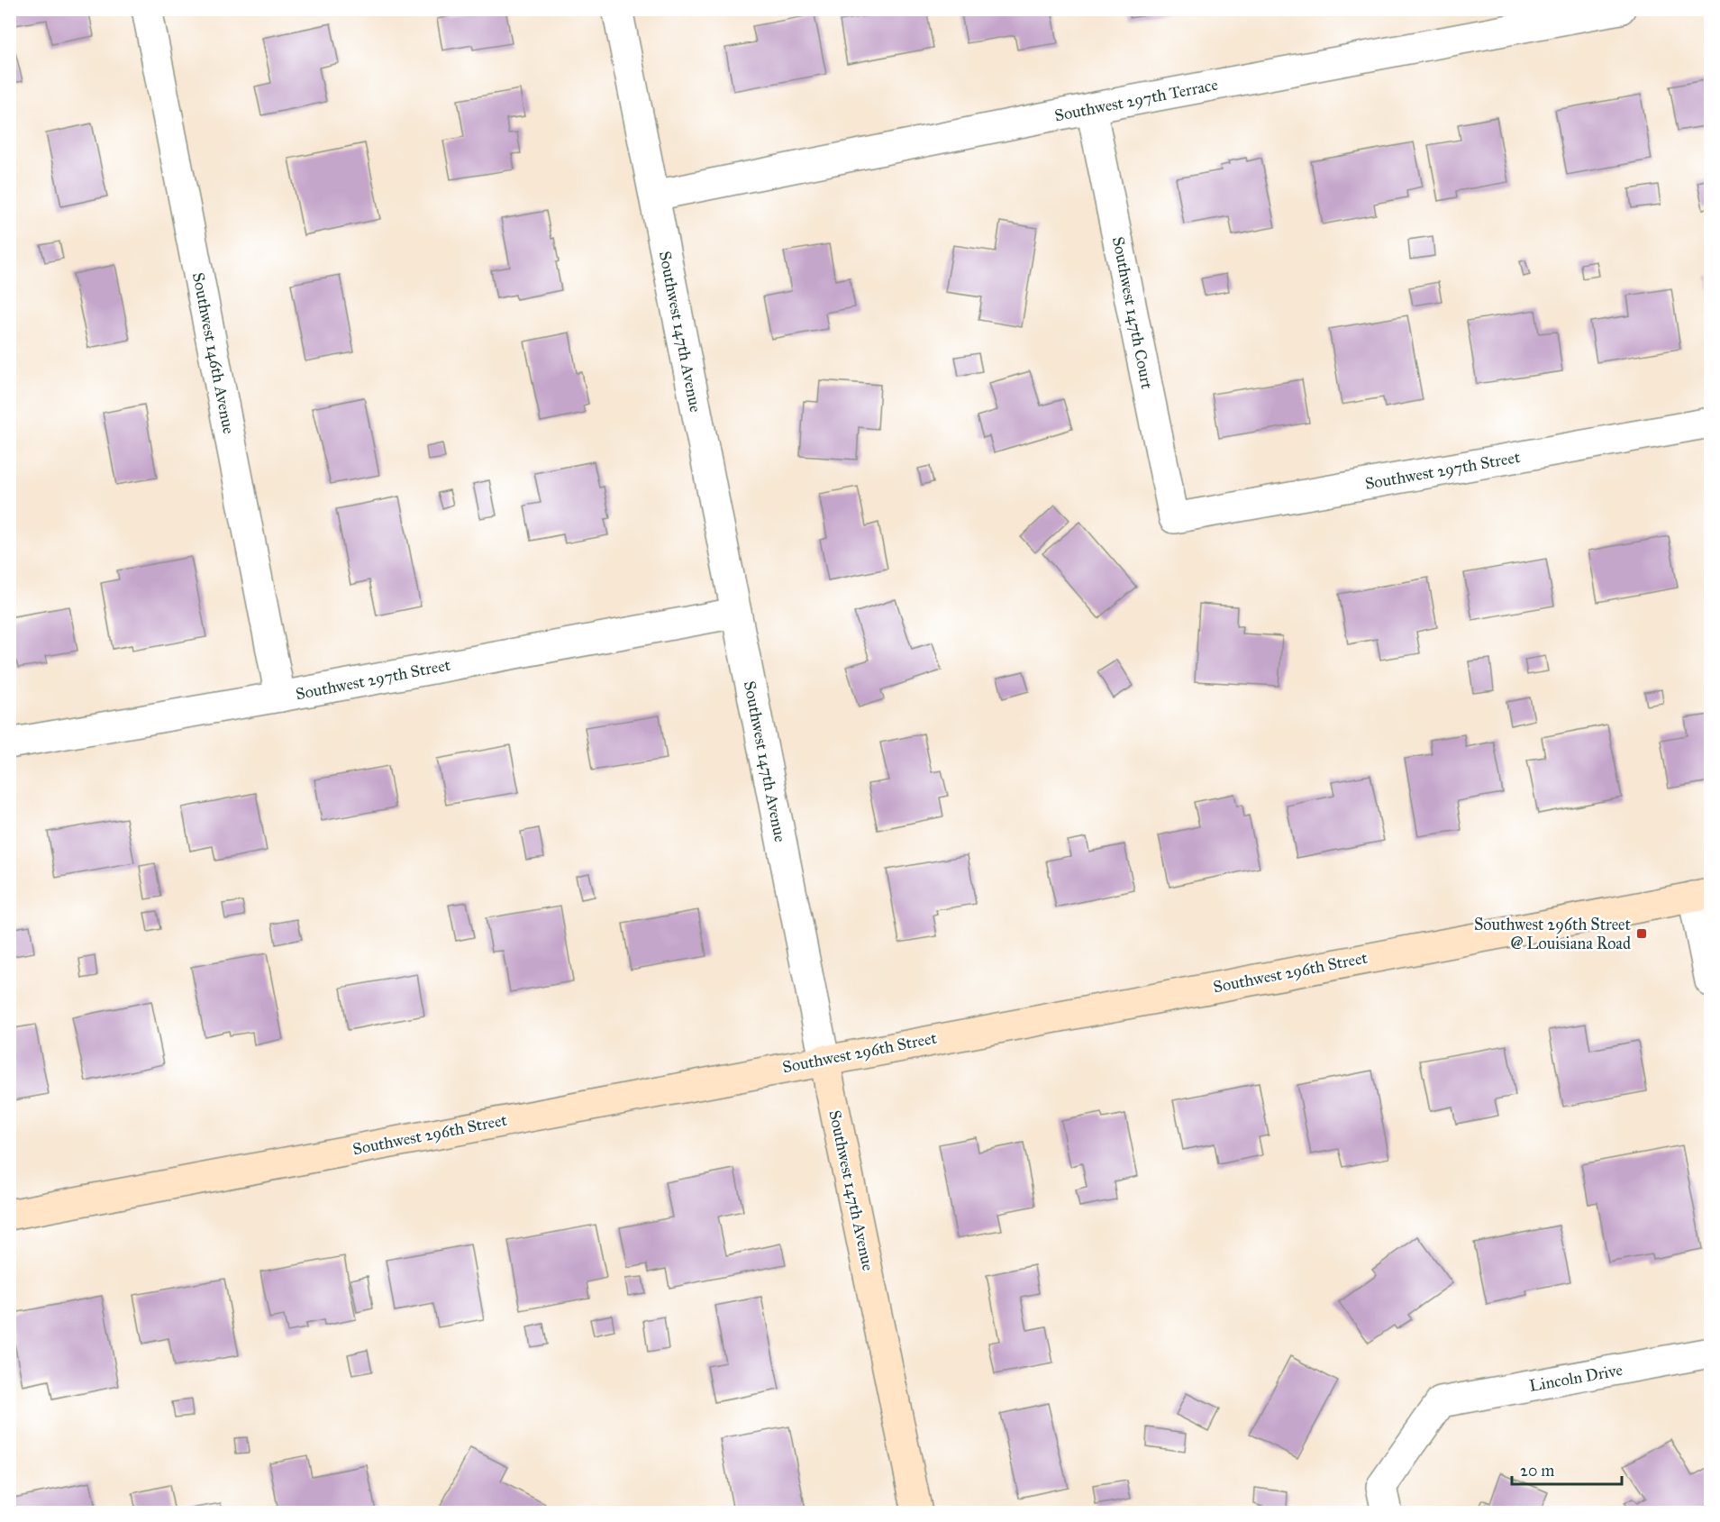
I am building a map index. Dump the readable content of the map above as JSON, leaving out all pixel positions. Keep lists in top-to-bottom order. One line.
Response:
{"streets":{"street":["Southwest 297th Terrace","Southwest 147th Court","Southwest 147th Avenue","Southwest 146th Avenue","Southwest 297th Street","Southwest 296th Street","Lincoln Drive"]},"crossings":[["Southwest 297th Terrace","Southwest 147th Court"],["Southwest 297th Terrace","Southwest 147th Avenue"],["Southwest 147th Court","Southwest 297th Street"],["Southwest 147th Avenue","Southwest 297th Street"],["Southwest 147th Avenue","Southwest 296th Street"],["Southwest 146th Avenue","Southwest 297th Street"]],"places":{"transit":["Southwest 296th Street @ Louisiana Road"]},"scale_bar":"20 m"}
